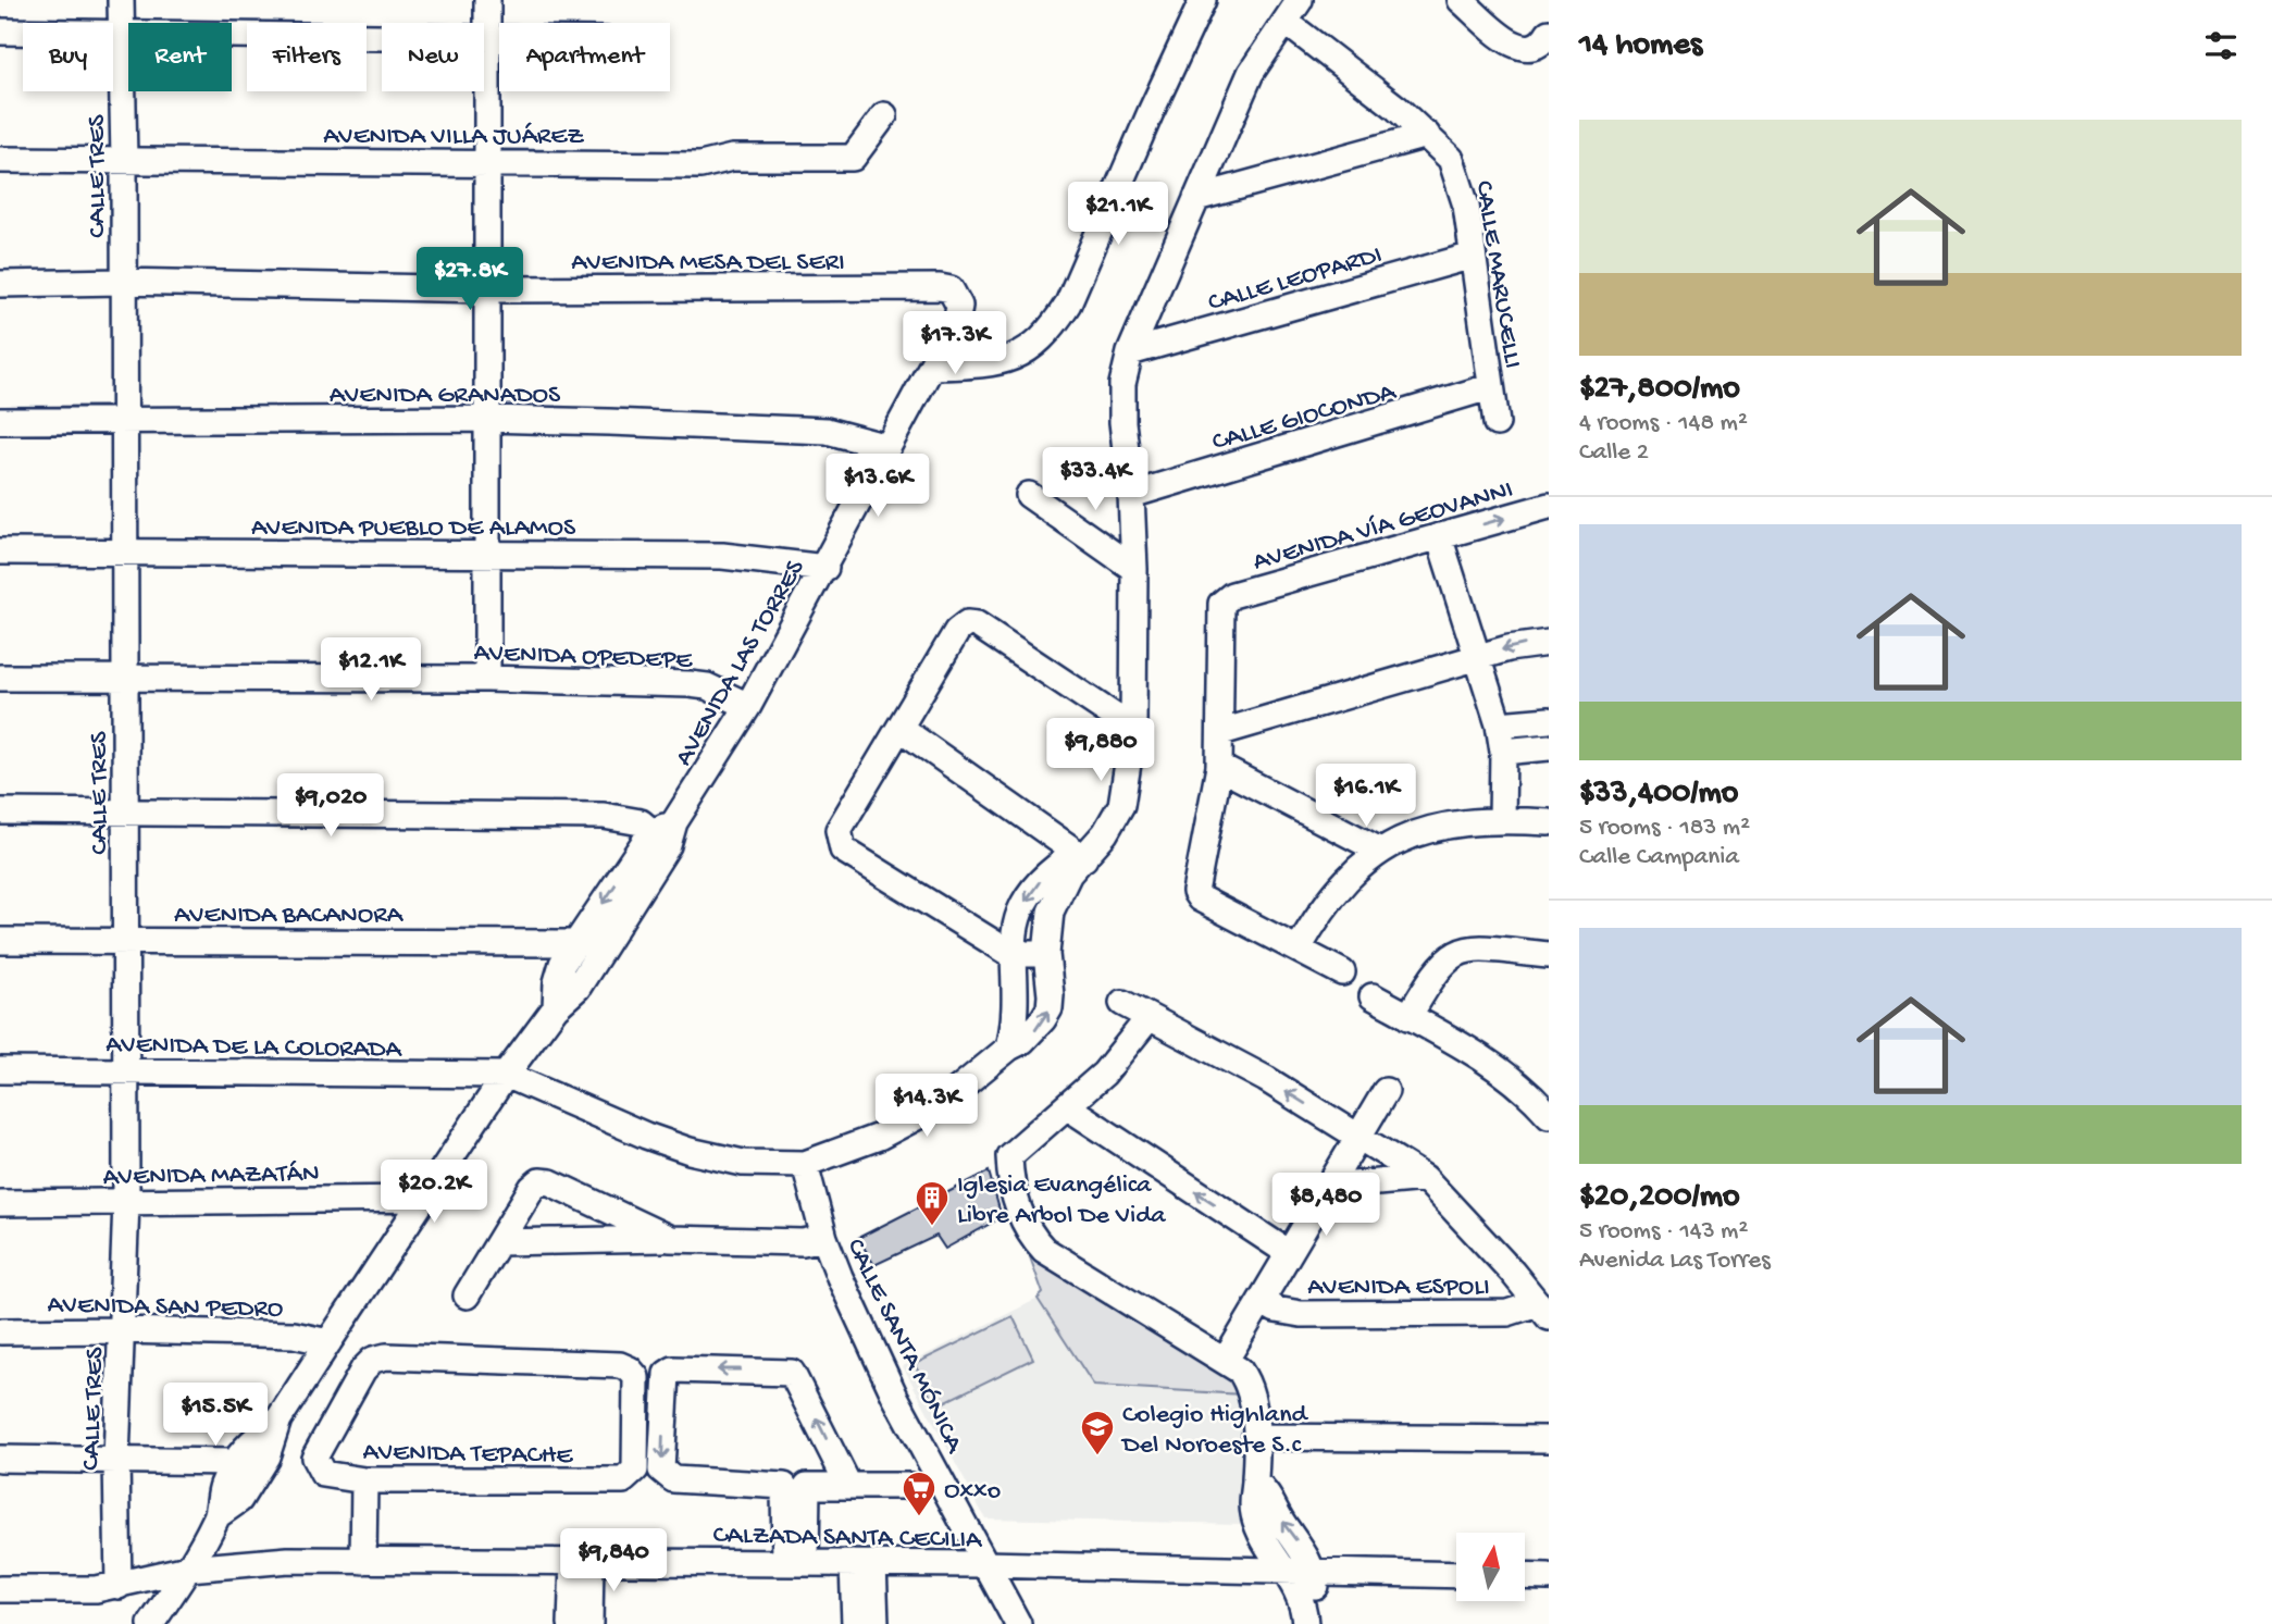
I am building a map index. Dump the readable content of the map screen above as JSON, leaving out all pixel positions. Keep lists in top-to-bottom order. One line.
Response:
{"streets":{"street":["AVENIDA VILLA JUÁREZ","CALLE TRES","AVENIDA MESA DEL SERI","CALLE MARUCELLI","CALLE LEOPARDI","AVENIDA GRANADOS","CALLE GIOCONDA","AVENIDA VÍA GEOVANNI","AVENIDA PUEBLO DE ALAMOS","AVENIDA OPEDEPE","AVENIDA LAS TORRES","AVENIDA BACANORA","AVENIDA DE LA COLORADA","AVENIDA MAZATÁN","AVENIDA ESPOLI","AVENIDA SAN PEDRO","CALLE SANTA MÓNICA","AVENIDA TEPACHE","CALZADA SANTA CECILIA"]},"crossings":[["AVENIDA VILLA JUÁREZ","CALLE TRES"],["CALLE TRES","AVENIDA MESA DEL SERI"],["CALLE TRES","AVENIDA GRANADOS"],["CALLE TRES","AVENIDA PUEBLO DE ALAMOS"],["CALLE TRES","AVENIDA OPEDEPE"],["CALLE TRES","AVENIDA BACANORA"],["CALLE TRES","AVENIDA DE LA COLORADA"],["CALLE TRES","AVENIDA MAZATÁN"],["CALLE TRES","AVENIDA SAN PEDRO"],["CALLE TRES","CALZADA SANTA CECILIA"],["AVENIDA MESA DEL SERI","AVENIDA LAS TORRES"],["CALLE MARUCELLI","CALLE LEOPARDI"],["CALLE MARUCELLI","CALLE GIOCONDA"],["AVENIDA GRANADOS","AVENIDA LAS TORRES"],["AVENIDA PUEBLO DE ALAMOS","AVENIDA LAS TORRES"],["AVENIDA OPEDEPE","AVENIDA LAS TORRES"],["AVENIDA LAS TORRES","AVENIDA BACANORA"],["AVENIDA LAS TORRES","AVENIDA DE LA COLORADA"],["AVENIDA LAS TORRES","AVENIDA MAZATÁN"],["AVENIDA LAS TORRES","AVENIDA SAN PEDRO"],["AVENIDA LAS TORRES","CALZADA SANTA CECILIA"],["CALLE SANTA MÓNICA","CALZADA SANTA CECILIA"]],"places":{"building":["Iglesia Evangélica Libre Arbol De Vida"],"school or university":["Colegio Highland Del Noroeste S.c"],"supermarket":["Oxxo"]},"north":"top","page":{"heading":"14 homes","chip":["Buy","Rent","Filters","New","Apartment"],"list":[{"name":"$27,800/mo","note":"4 rooms · 148 m² · Calle 2"},{"name":"$33,400/mo","note":"5 rooms · 183 m² · Calle Campania"},{"name":"$20,200/mo","note":"5 rooms · 143 m² · Avenida Las Torres"}],"price":["$21.1K","$27.8K","$17.3K","$33.4K","$13.6K","$12.1K","$9,880","$16.1K","$9,020","$14.3K","$20.2K","$8,480","$15.5K","$9,840"]}}
